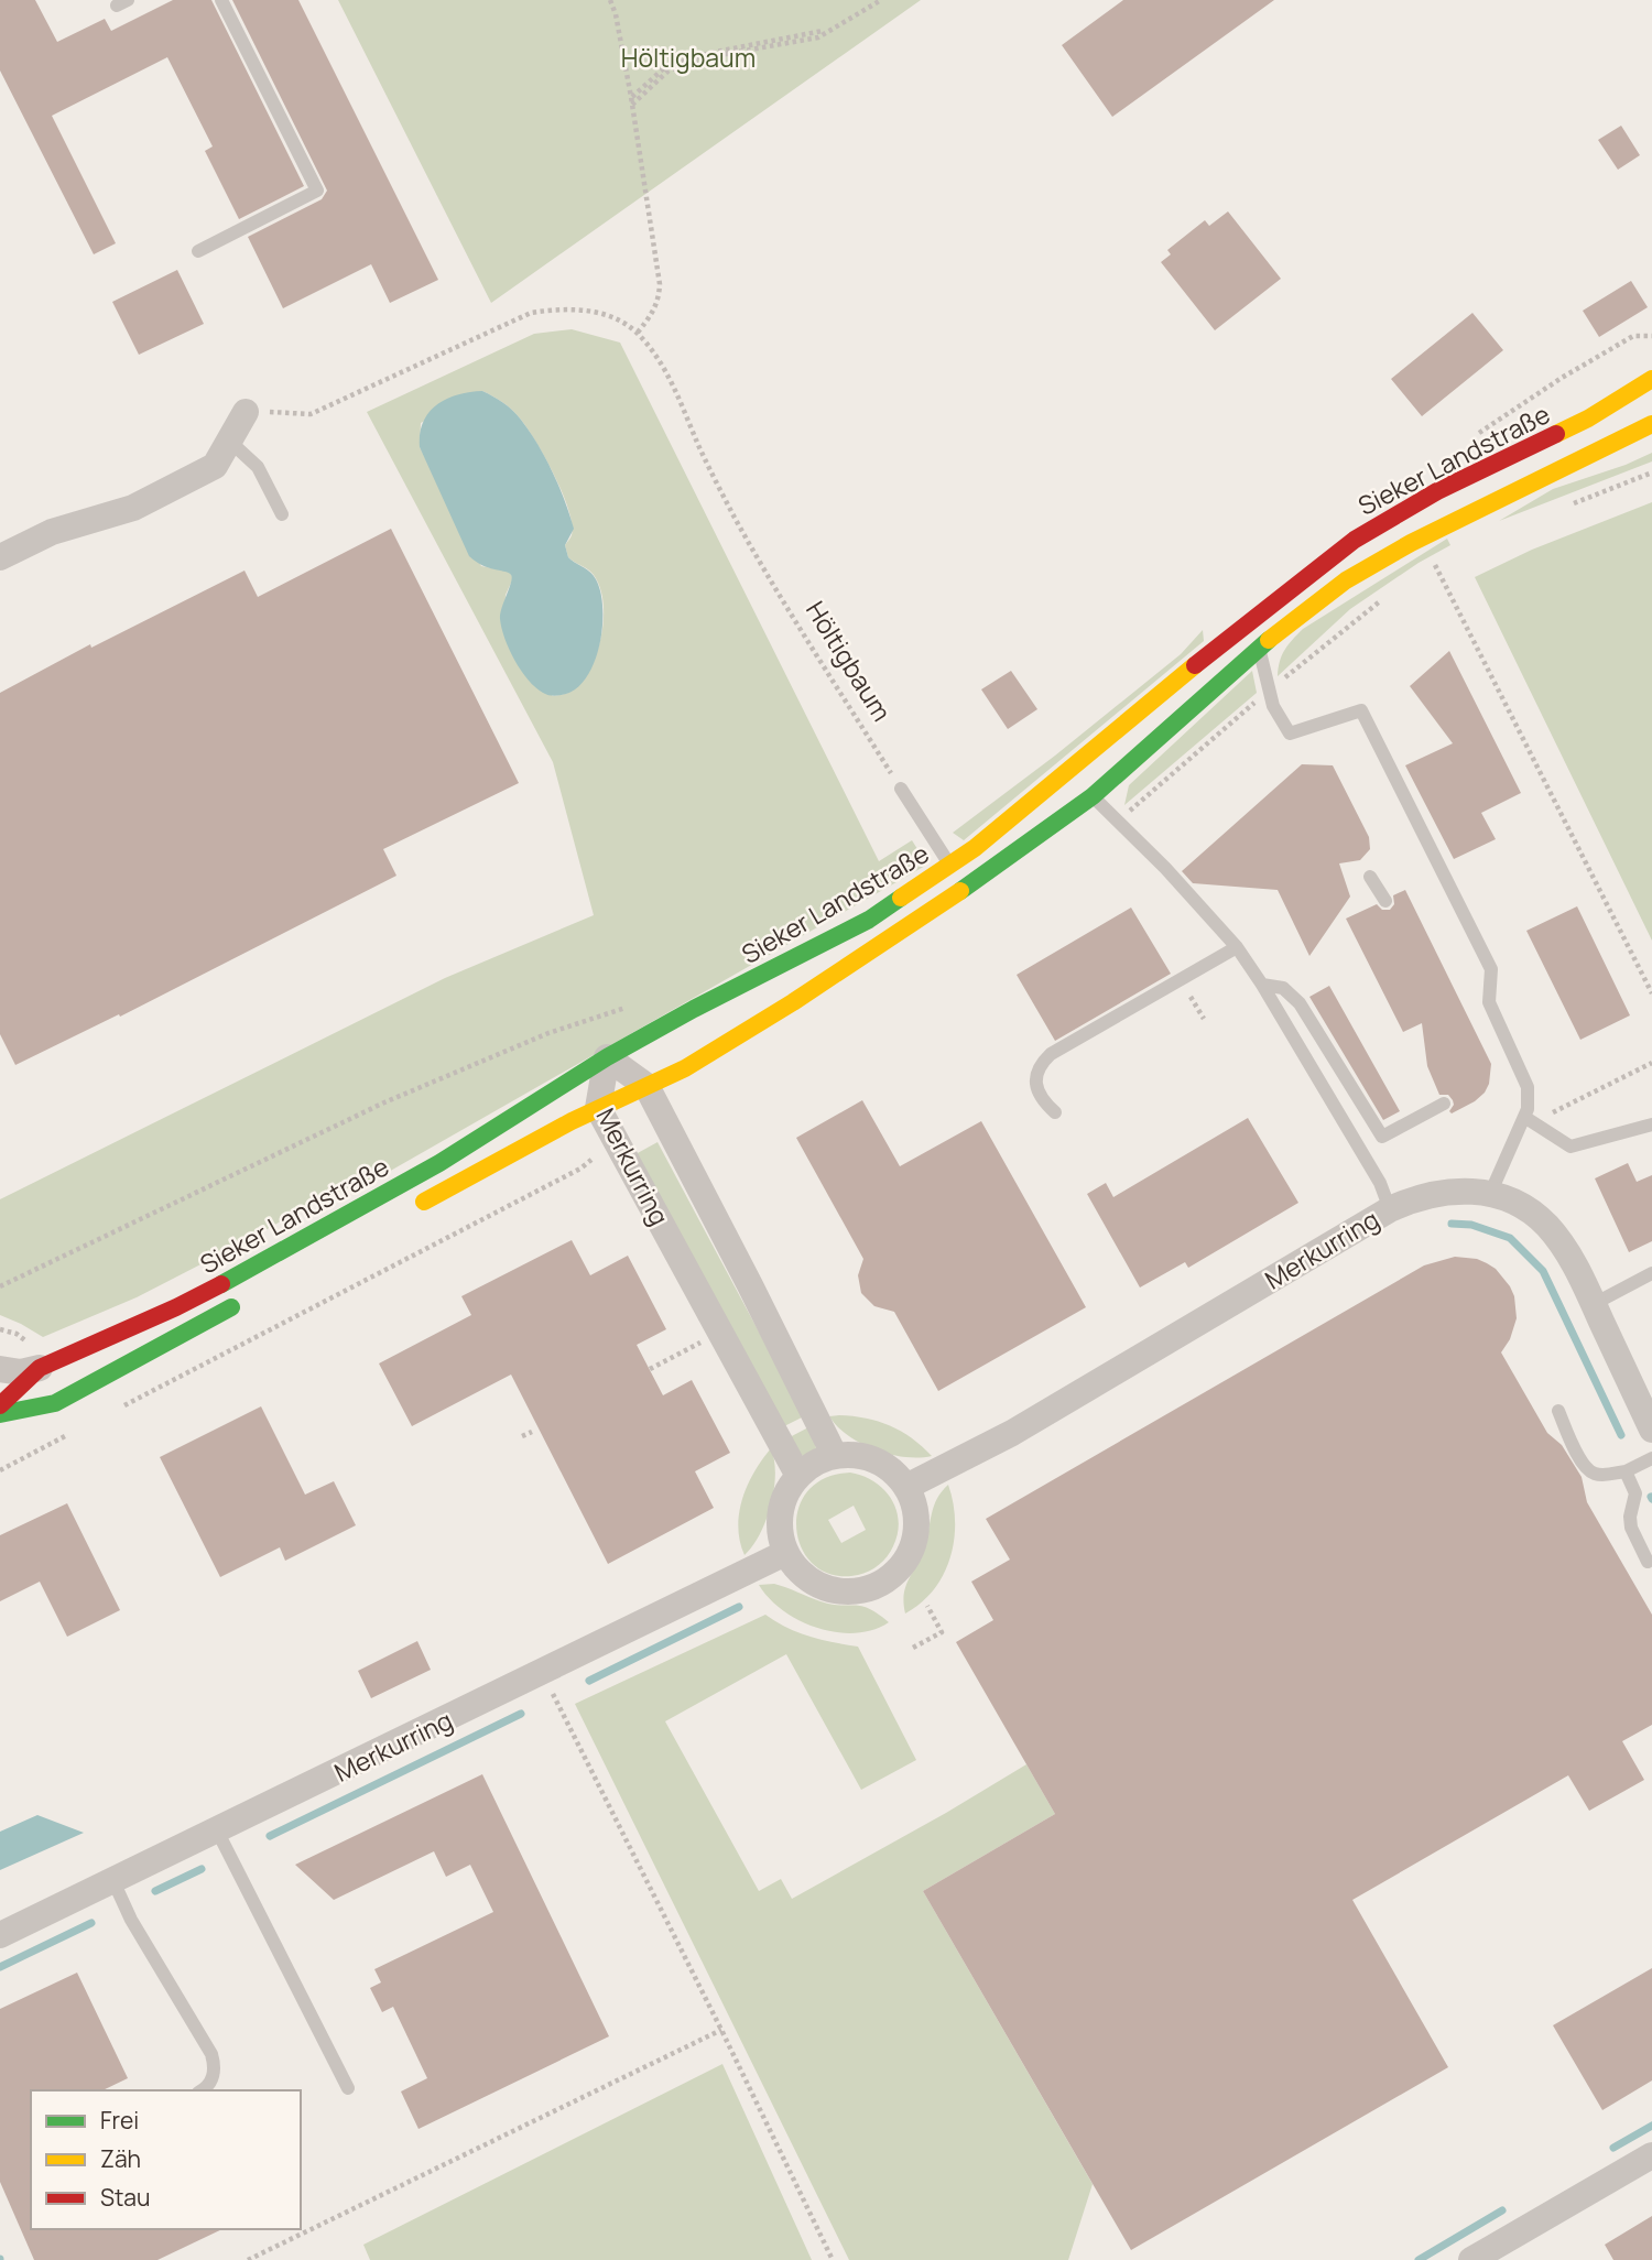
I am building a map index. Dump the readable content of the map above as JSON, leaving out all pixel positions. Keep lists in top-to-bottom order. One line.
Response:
{"streets":{"main road":["Sieker Landstraße"],"street":["Merkurring"],"path":["Höltigbaum"]},"crossings":[["Sieker Landstraße","Merkurring"]],"parks":["Höltigbaum"],"legend":["Frei","Zäh","Stau"]}
